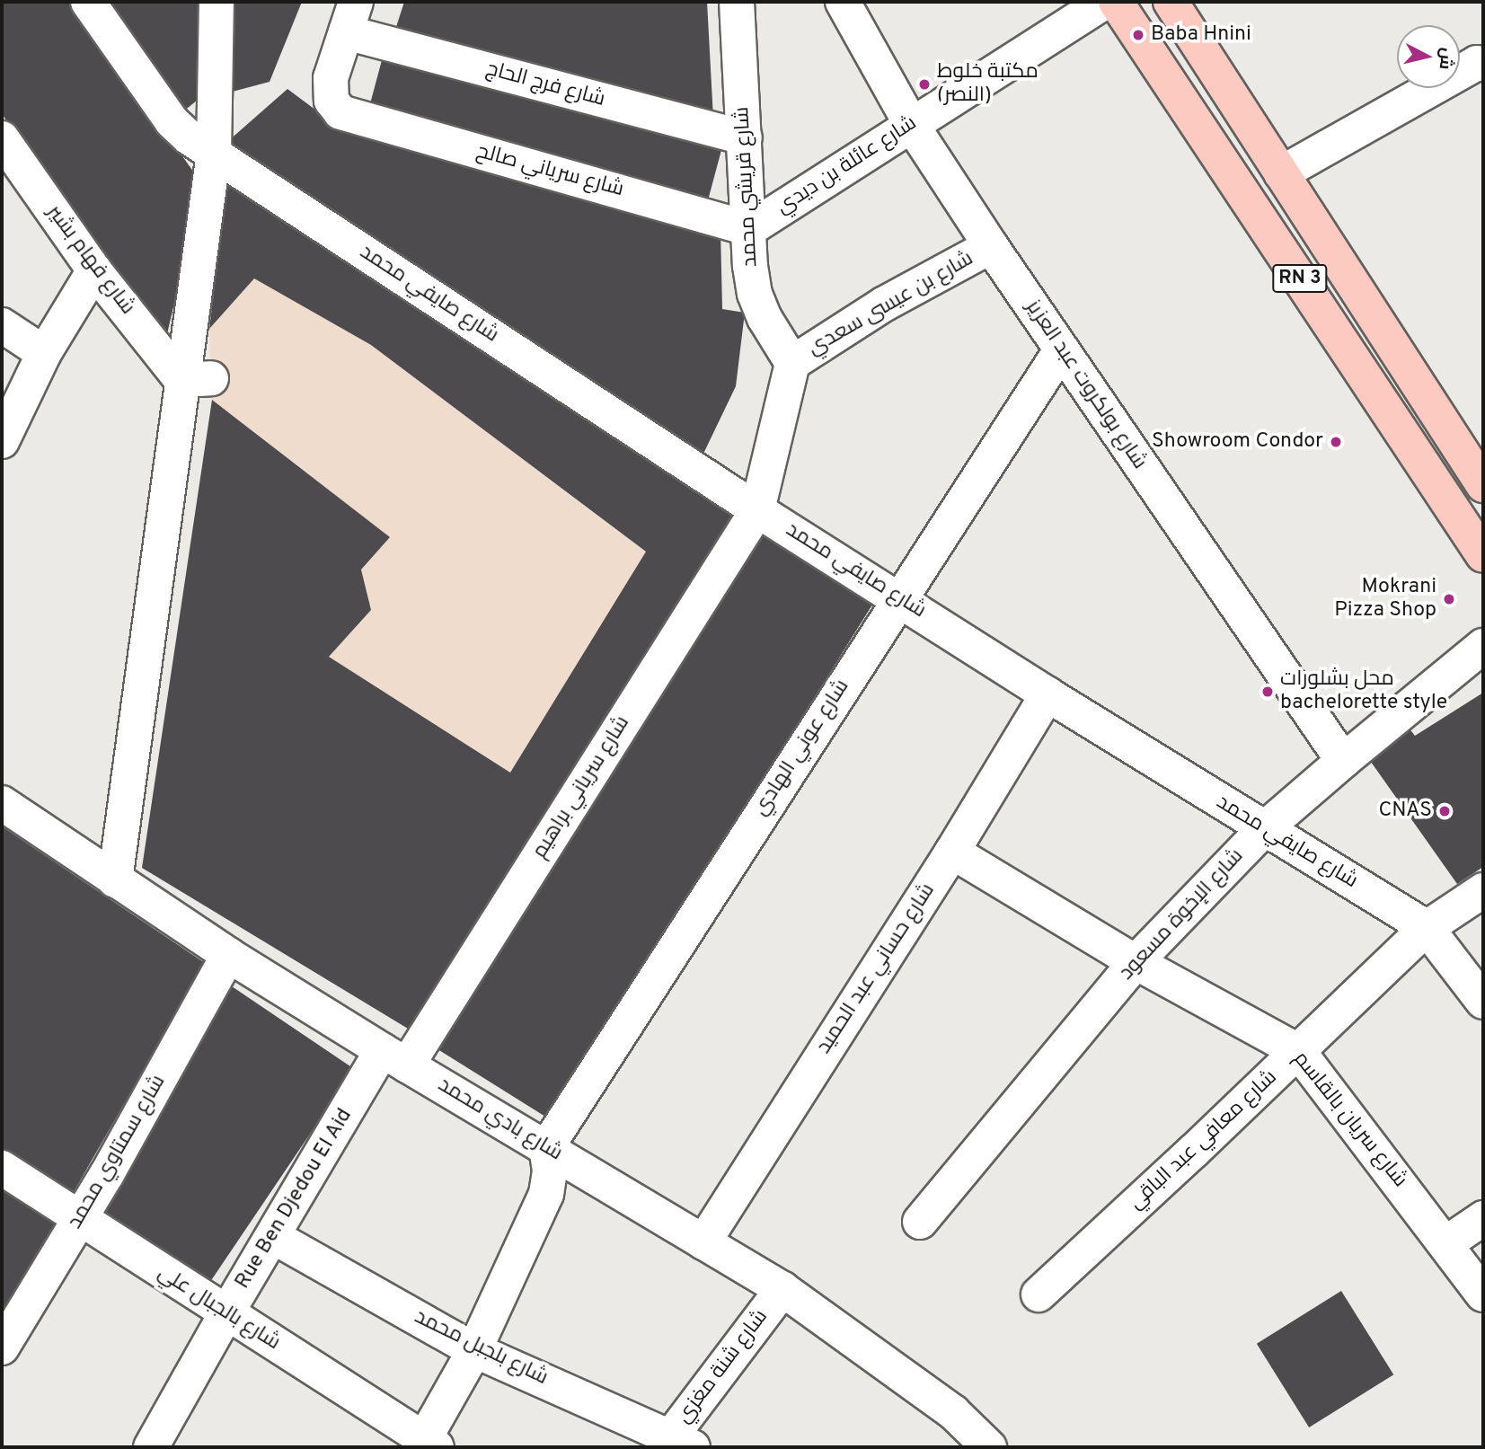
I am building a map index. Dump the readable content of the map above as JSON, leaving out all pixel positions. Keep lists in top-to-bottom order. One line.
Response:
{"streets":{"main road":["RN 3"],"street":["شارع فرج الحاج","شارع عائلة بن ديدي","شارع سرياني صالح","شارع قريشي محمد","شارع فهام بشير","شارع صايفي محمد","شارع بن عيسى سعدي","شارع بولكروت عبد العزيز","شارع عوني الهادي","شارع سرياني براهيم","شارع الإخوة مسعود","شارع حساني عبد الحميد","شارع بادي محمد","شارع سريان بالقاسم","شارع معافي عبد الباقي","شارع سمتاوي محمد","Rue Ben Djedou El Aid","شارع بالجبال علي","شارع بلجبل محمد","شارع شنة مغزي"]},"crossings":[["شارع فرج الحاج","شارع سرياني صالح"],["شارع فرج الحاج","شارع قريشي محمد"],["شارع عائلة بن ديدي","شارع سرياني صالح"],["شارع عائلة بن ديدي","شارع قريشي محمد"],["شارع عائلة بن ديدي","شارع بولكروت عبد العزيز"],["شارع سرياني صالح","شارع قريشي محمد"],["شارع قريشي محمد","شارع بن عيسى سعدي"],["شارع قريشي محمد","شارع سرياني براهيم"],["شارع صايفي محمد","شارع عوني الهادي"],["شارع صايفي محمد","شارع سرياني براهيم"],["شارع صايفي محمد","شارع الإخوة مسعود"],["شارع صايفي محمد","شارع حساني عبد الحميد"],["شارع صايفي محمد","شارع معافي عبد الباقي"],["شارع بن عيسى سعدي","شارع بولكروت عبد العزيز"],["شارع بن عيسى سعدي","شارع سرياني براهيم"],["شارع بولكروت عبد العزيز","شارع عوني الهادي"],["شارع بولكروت عبد العزيز","شارع الإخوة مسعود"],["شارع عوني الهادي","شارع بادي محمد"],["شارع سرياني براهيم","شارع بادي محمد"],["شارع سرياني براهيم","Rue Ben Djedou El Aid"],["شارع الإخوة مسعود","شارع سريان بالقاسم"],["شارع حساني عبد الحميد","شارع بادي محمد"],["شارع حساني عبد الحميد","شارع سريان بالقاسم"],["شارع بادي محمد","شارع سمتاوي محمد"],["شارع بادي محمد","Rue Ben Djedou El Aid"],["شارع بادي محمد","شارع شنة مغزي"],["شارع سريان بالقاسم","شارع معافي عبد الباقي"],["شارع سمتاوي محمد","شارع بالجبال علي"],["Rue Ben Djedou El Aid","شارع بالجبال علي"],["Rue Ben Djedou El Aid","شارع بلجبل محمد"],["شارع بلجبل محمد","شارع شنة مغزي"]],"places":["Baba Hnini","مكتبة خلوط (النصر)","Showroom Condor","Mokrani Pizza Shop","محل بشلورات bachelorette style","CNAS"],"north":"right"}
